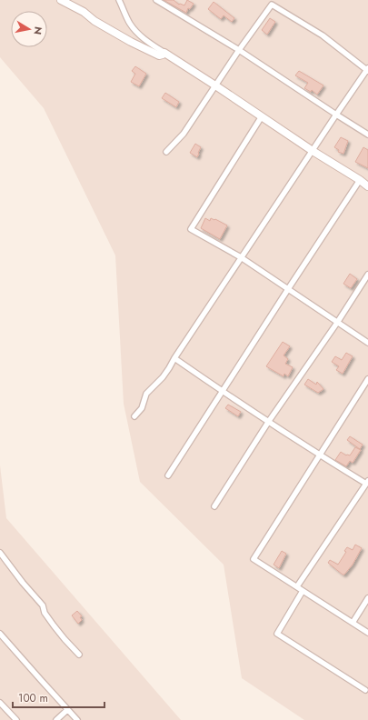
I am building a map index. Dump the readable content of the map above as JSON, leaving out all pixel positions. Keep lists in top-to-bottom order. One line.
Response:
{"scale_bar":"100 m","north":"right"}
